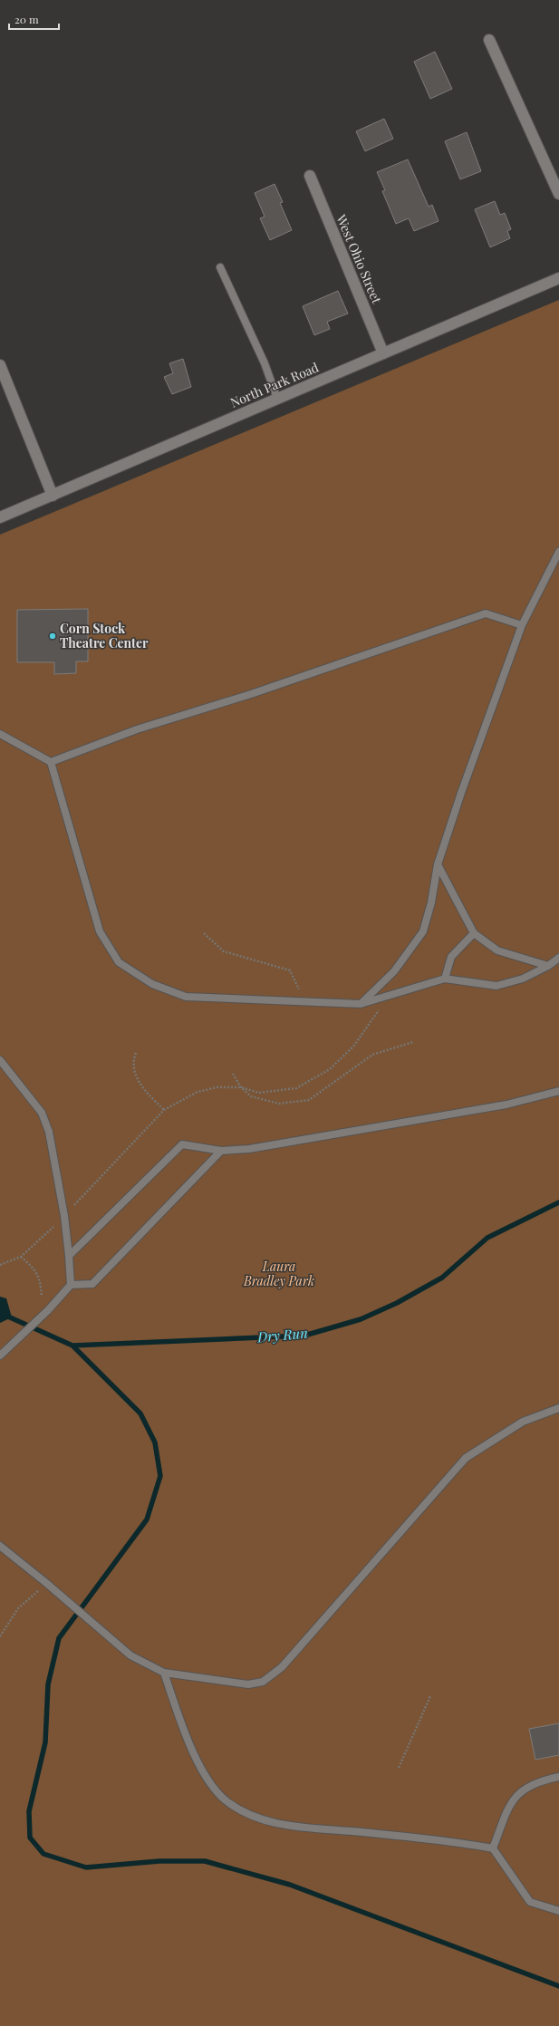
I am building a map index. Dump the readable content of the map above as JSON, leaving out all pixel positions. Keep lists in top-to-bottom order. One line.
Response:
{"streets":{"street":["West Ohio Street","North Park Road"]},"crossings":[["West Ohio Street","North Park Road"]],"water":["Dry Run"],"parks":["Laura Bradley Park"],"places":["Corn Stock Theatre Center"],"scale_bar":"20 m"}
